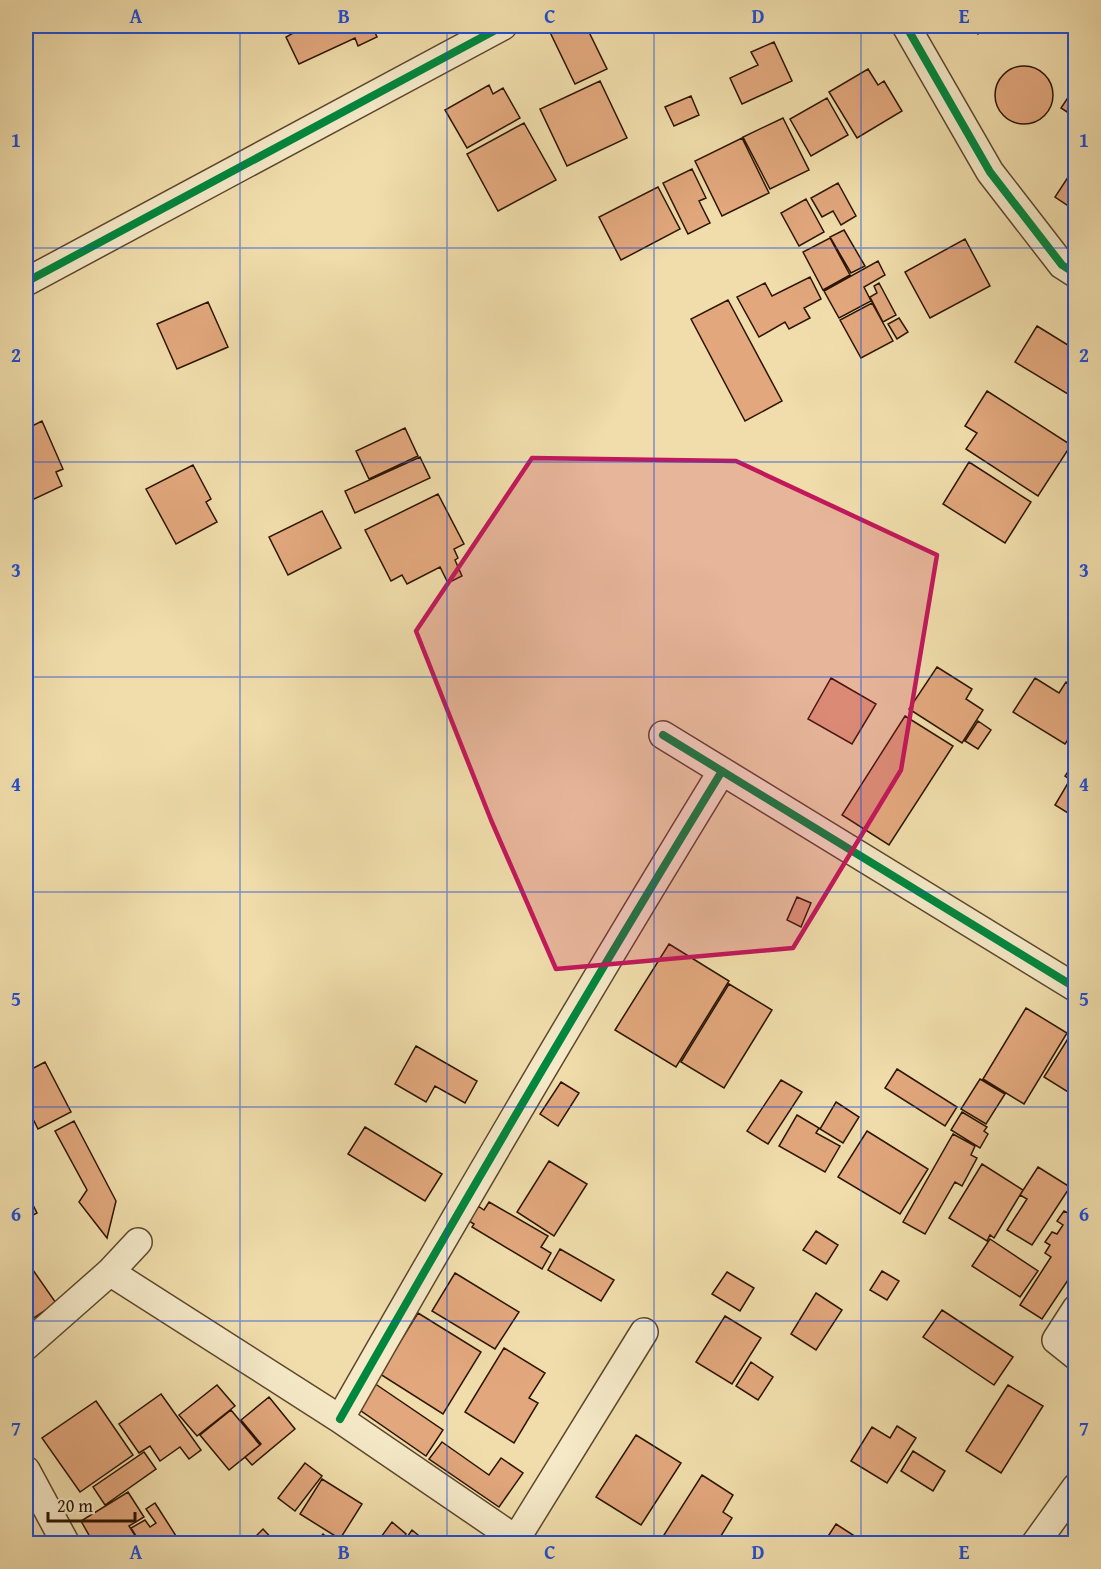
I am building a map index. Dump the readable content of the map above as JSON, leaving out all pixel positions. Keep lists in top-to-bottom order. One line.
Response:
{"scale_bar":"20 m","grid":{"columns":["A","B","C","D","E"],"rows":["1","2","3","4","5","6","7"]}}
